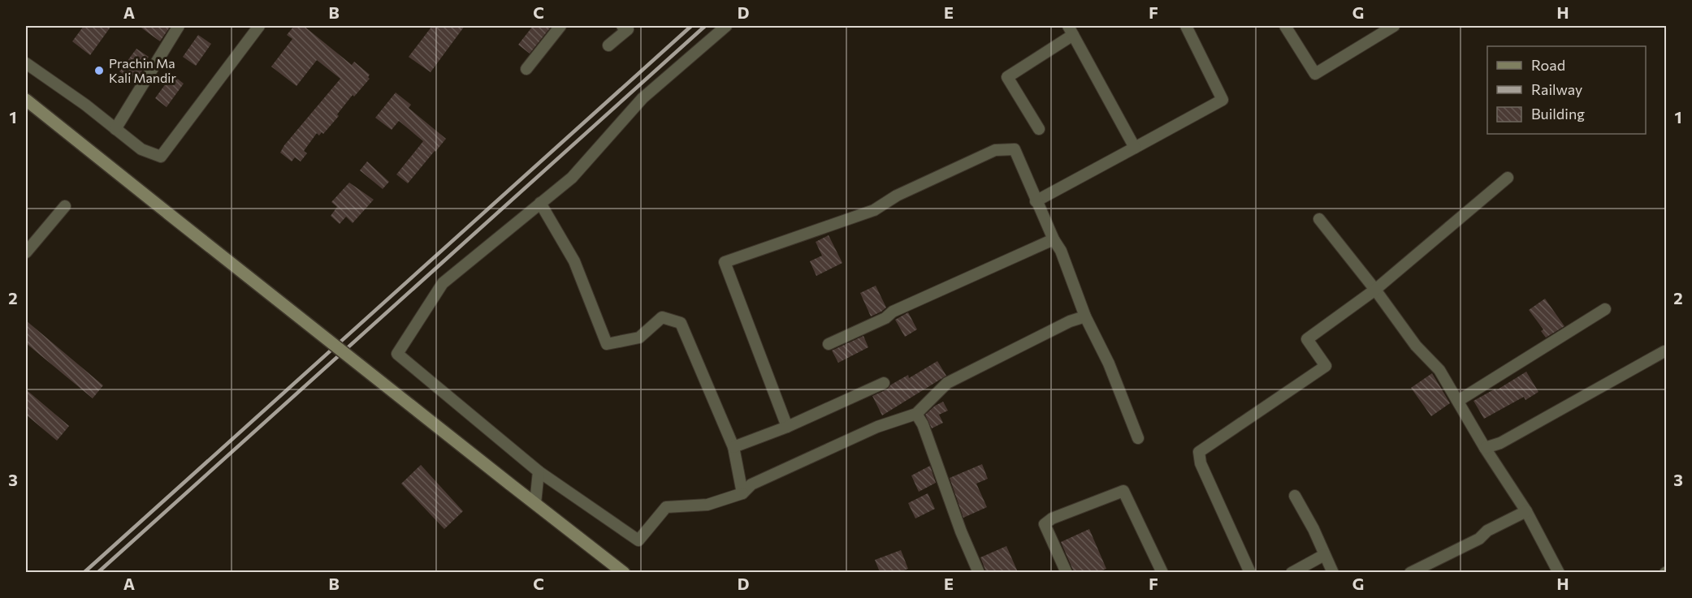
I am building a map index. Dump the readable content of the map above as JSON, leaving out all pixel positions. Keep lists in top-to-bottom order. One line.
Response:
{"places":["Prachin Ma Kali Mandir"],"legend":["Road","Railway","Building"],"grid":{"columns":["A","B","C","D","E","F","G","H"],"rows":["1","2","3"]}}
